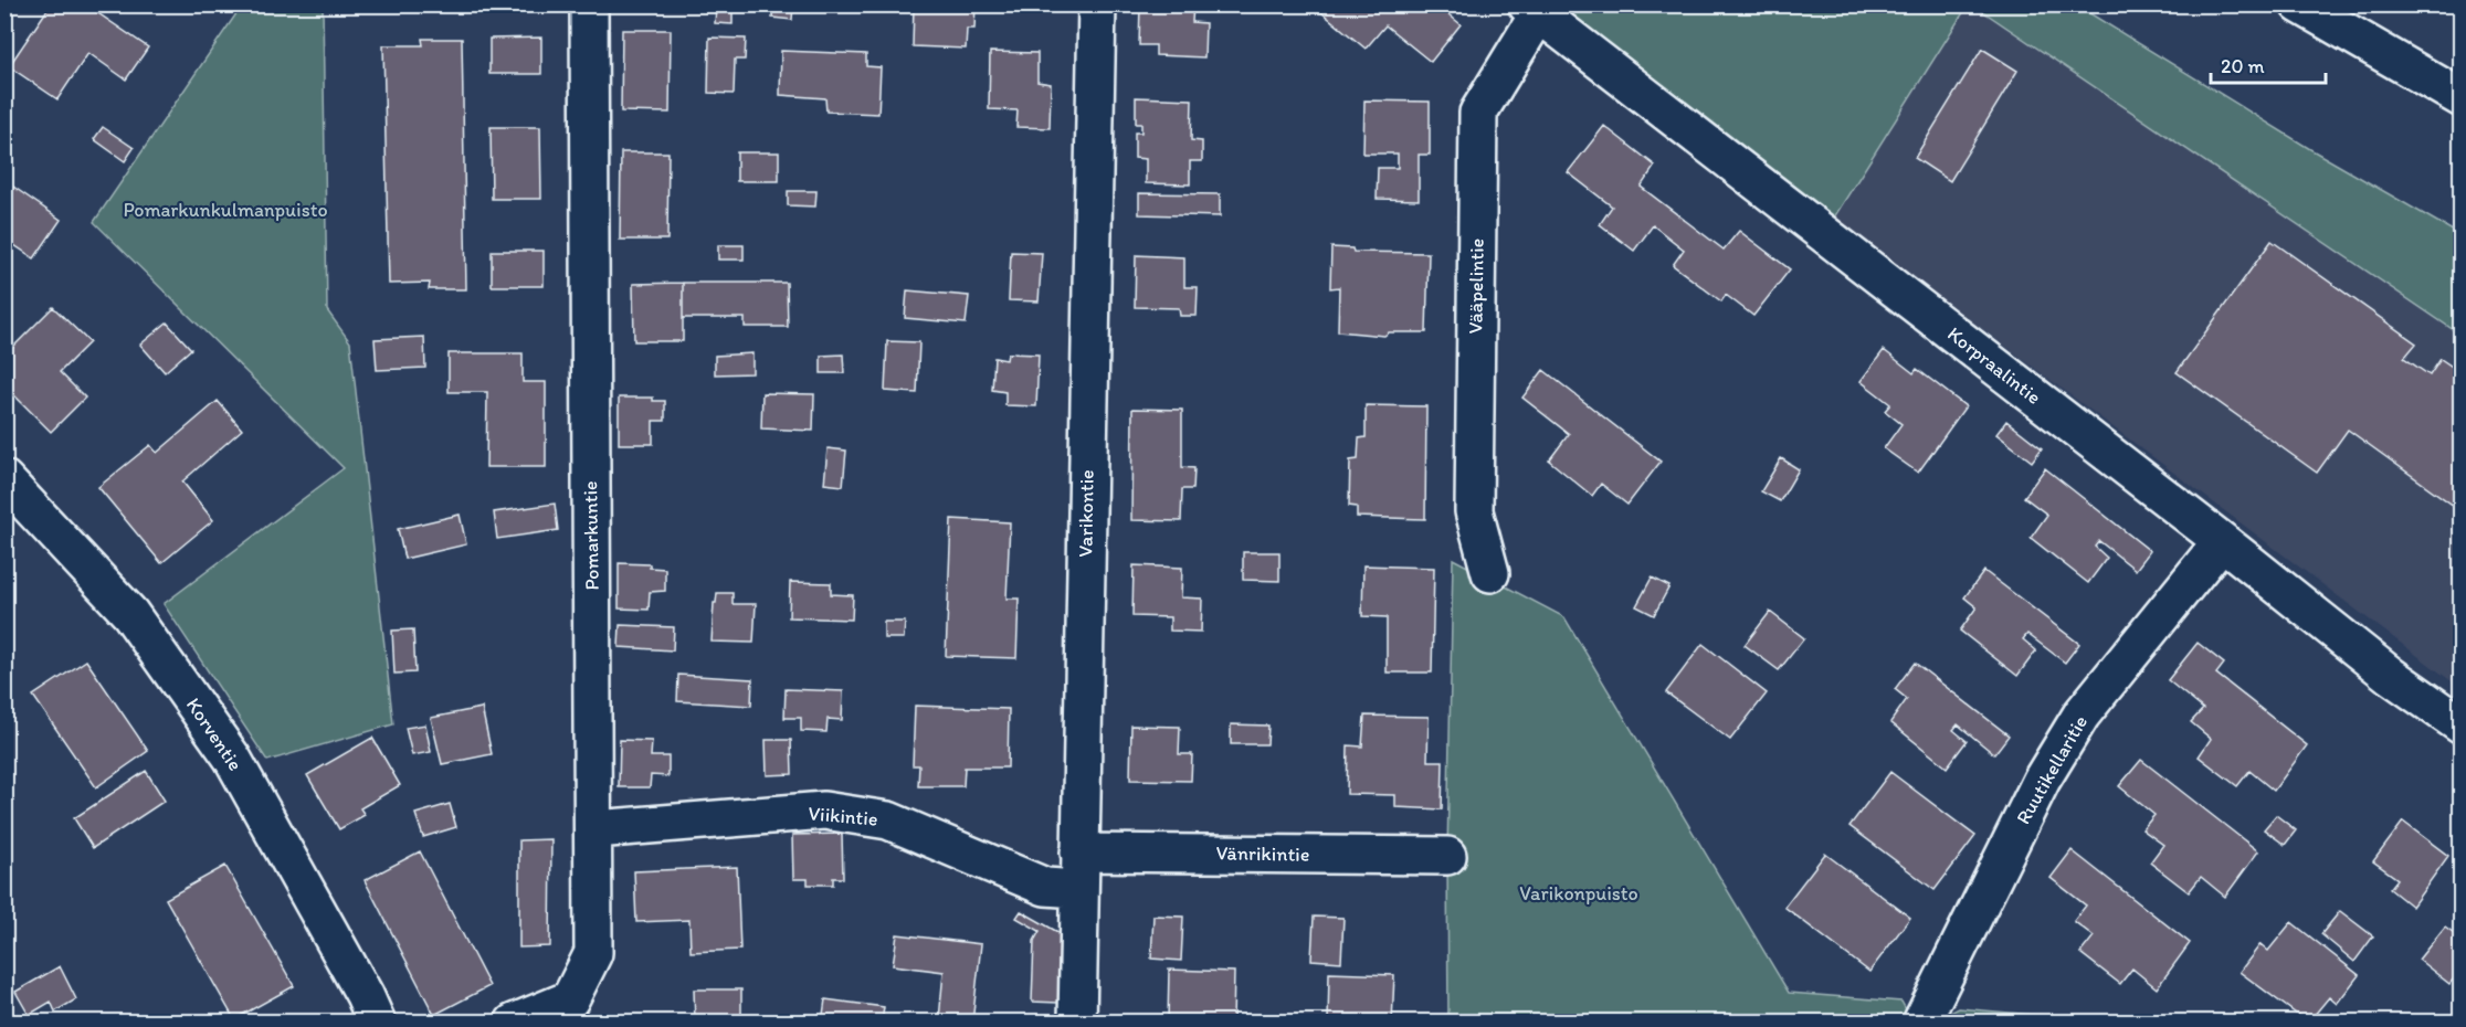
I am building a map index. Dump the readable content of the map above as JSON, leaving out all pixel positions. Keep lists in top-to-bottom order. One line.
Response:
{"streets":{"main road":["Vääpelintie","Korpraalintie","Varikontie","Pomarkuntie","Korventie","Ruutikellaritie","Viikintie","Vänrikintie"]},"crossings":[["Vääpelintie","Korpraalintie"],["Korpraalintie","Ruutikellaritie"],["Varikontie","Viikintie"],["Varikontie","Vänrikintie"],["Pomarkuntie","Viikintie"]],"parks":["Pomarkunkulmanpuisto","Varikonpuisto"],"scale_bar":"20 m"}
